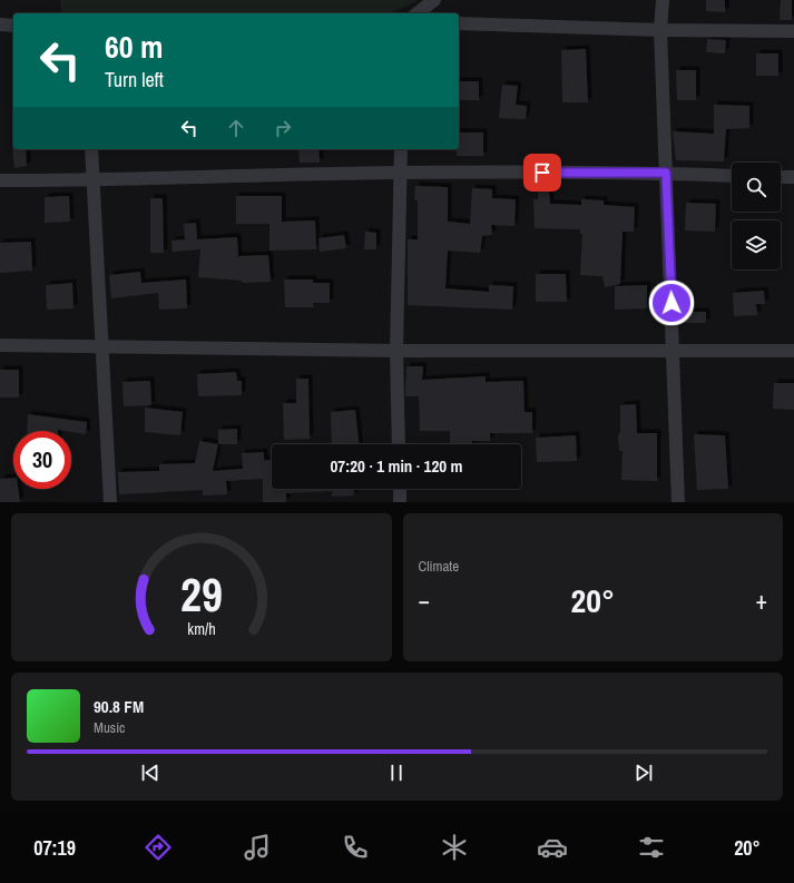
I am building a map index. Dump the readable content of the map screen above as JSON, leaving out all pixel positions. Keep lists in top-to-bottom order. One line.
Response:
{"page":{"turn":["60 m","Turn left"],"limit":"30","trip":"07:20 · 1 min · 120 m","tile":"Climate","heat":["−","20°","+"],"song":["90.8 FM","Music"],"tabs":["07:19","20°"],"gauge":["29","km/h"]}}
